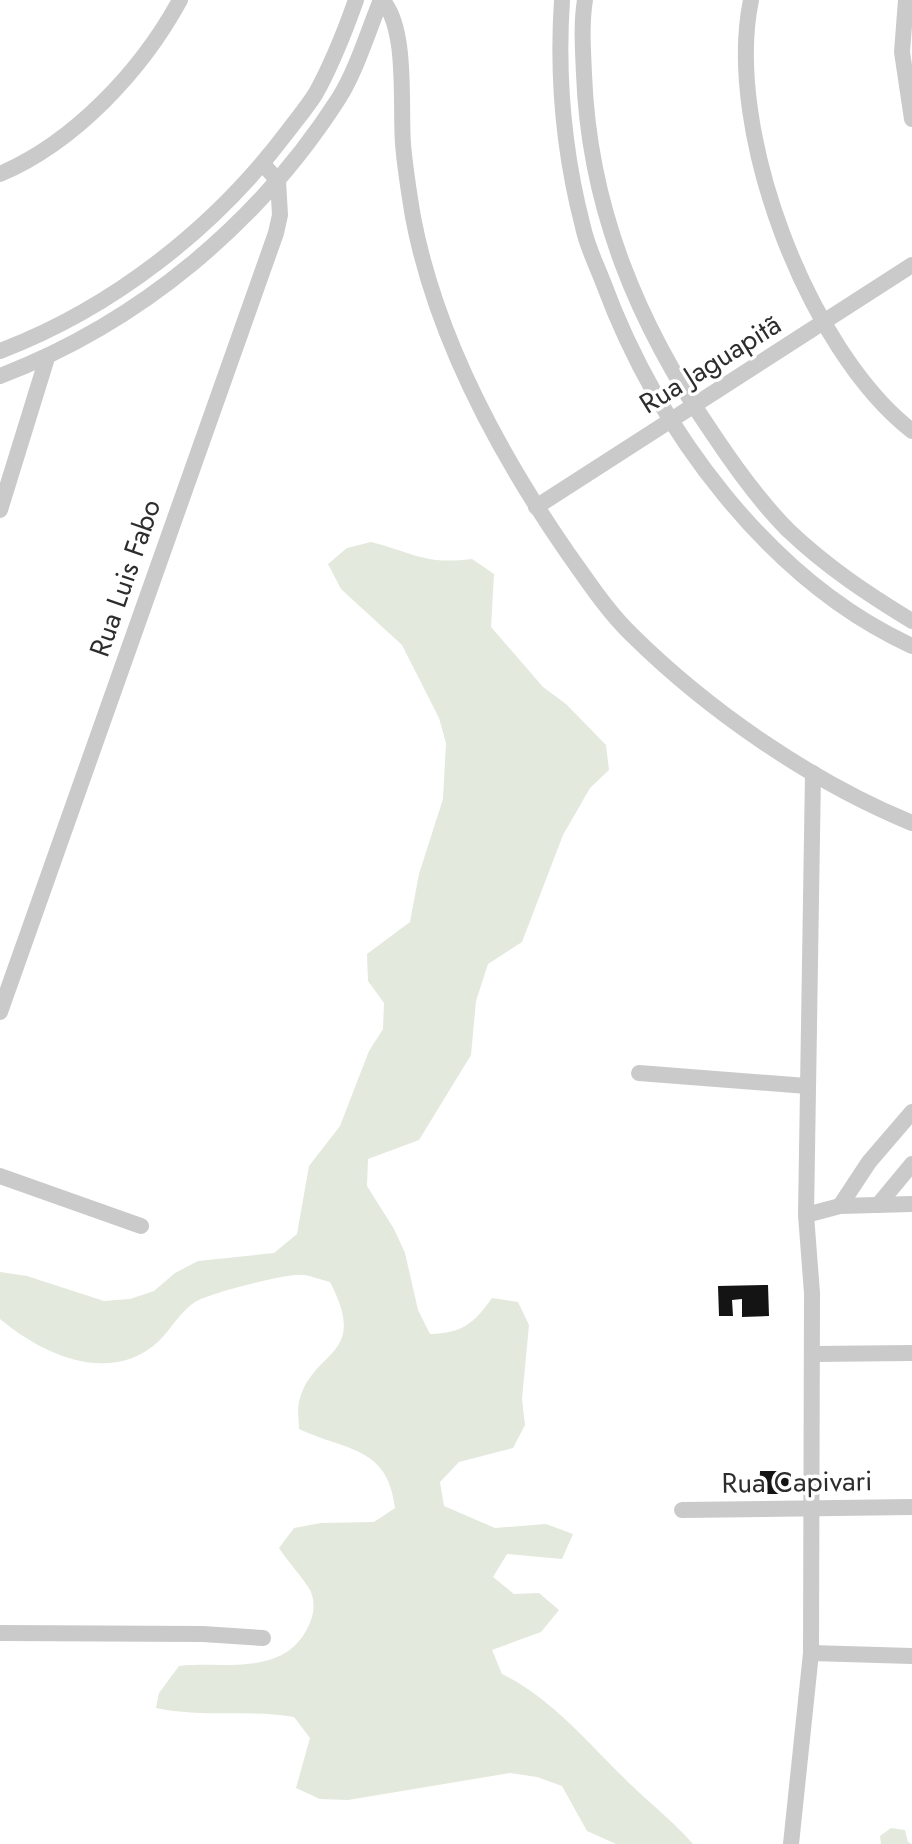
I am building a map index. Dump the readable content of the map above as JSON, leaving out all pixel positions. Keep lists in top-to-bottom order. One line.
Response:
{"streets":{"street":["Rua Jaguapitã","Rua Luis Fabo","Rua Capivari"]}}
